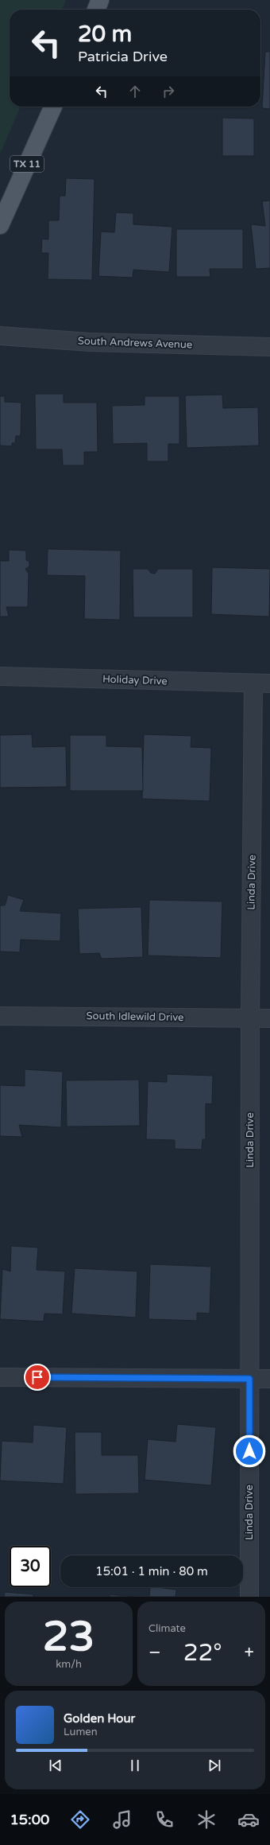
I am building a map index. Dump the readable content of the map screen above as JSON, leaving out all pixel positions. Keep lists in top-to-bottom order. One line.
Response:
{"streets":{"main road":["TX 11"],"street":["South Andrews Avenue","Holiday Drive","Linda Drive","South Idlewild Drive"]},"crossings":[["Holiday Drive","Linda Drive"],["Linda Drive","South Idlewild Drive"]],"page":{"turn":["20 m","Patricia Drive"],"limit":"30","trip":"15:01 · 1 min · 80 m","tile":[["23","km/h"],"Climate"],"heat":["−","22°","+"],"song":["Golden Hour","Lumen"],"tabs":"15:00"}}
